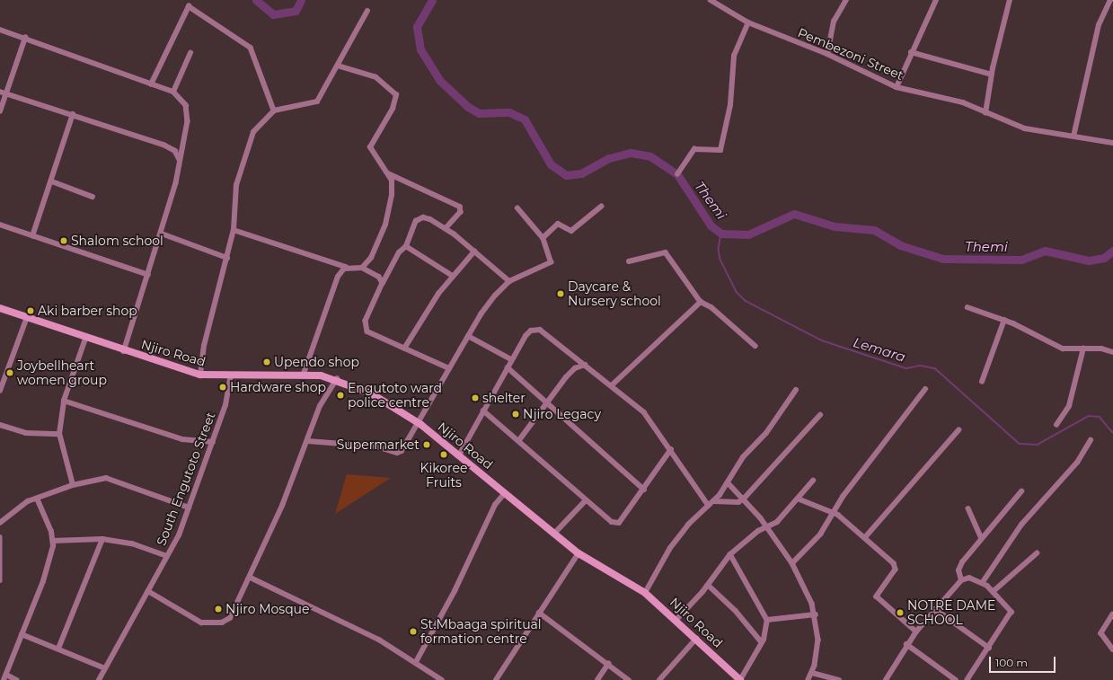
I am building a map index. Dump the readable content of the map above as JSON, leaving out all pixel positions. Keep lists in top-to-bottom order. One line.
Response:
{"streets":{"street":["Pembezoni Street","Njiro Road","South Engutoto Street"]},"crossings":[["Njiro Road","South Engutoto Street"]],"water":["Themi","Lemara"],"places":["Shalom school","Daycare & Nursery school","Aki barber shop","Upendo shop","Joybellheart women group","Hardware shop","Engutoto ward police centre","shelter","Njiro Legacy","Supermarket","Kikoree Fruits","Njiro Mosque","NOTRE DAME SCHOOL","St.Mbaaga spiritual formation centre"],"scale_bar":"100 m"}
